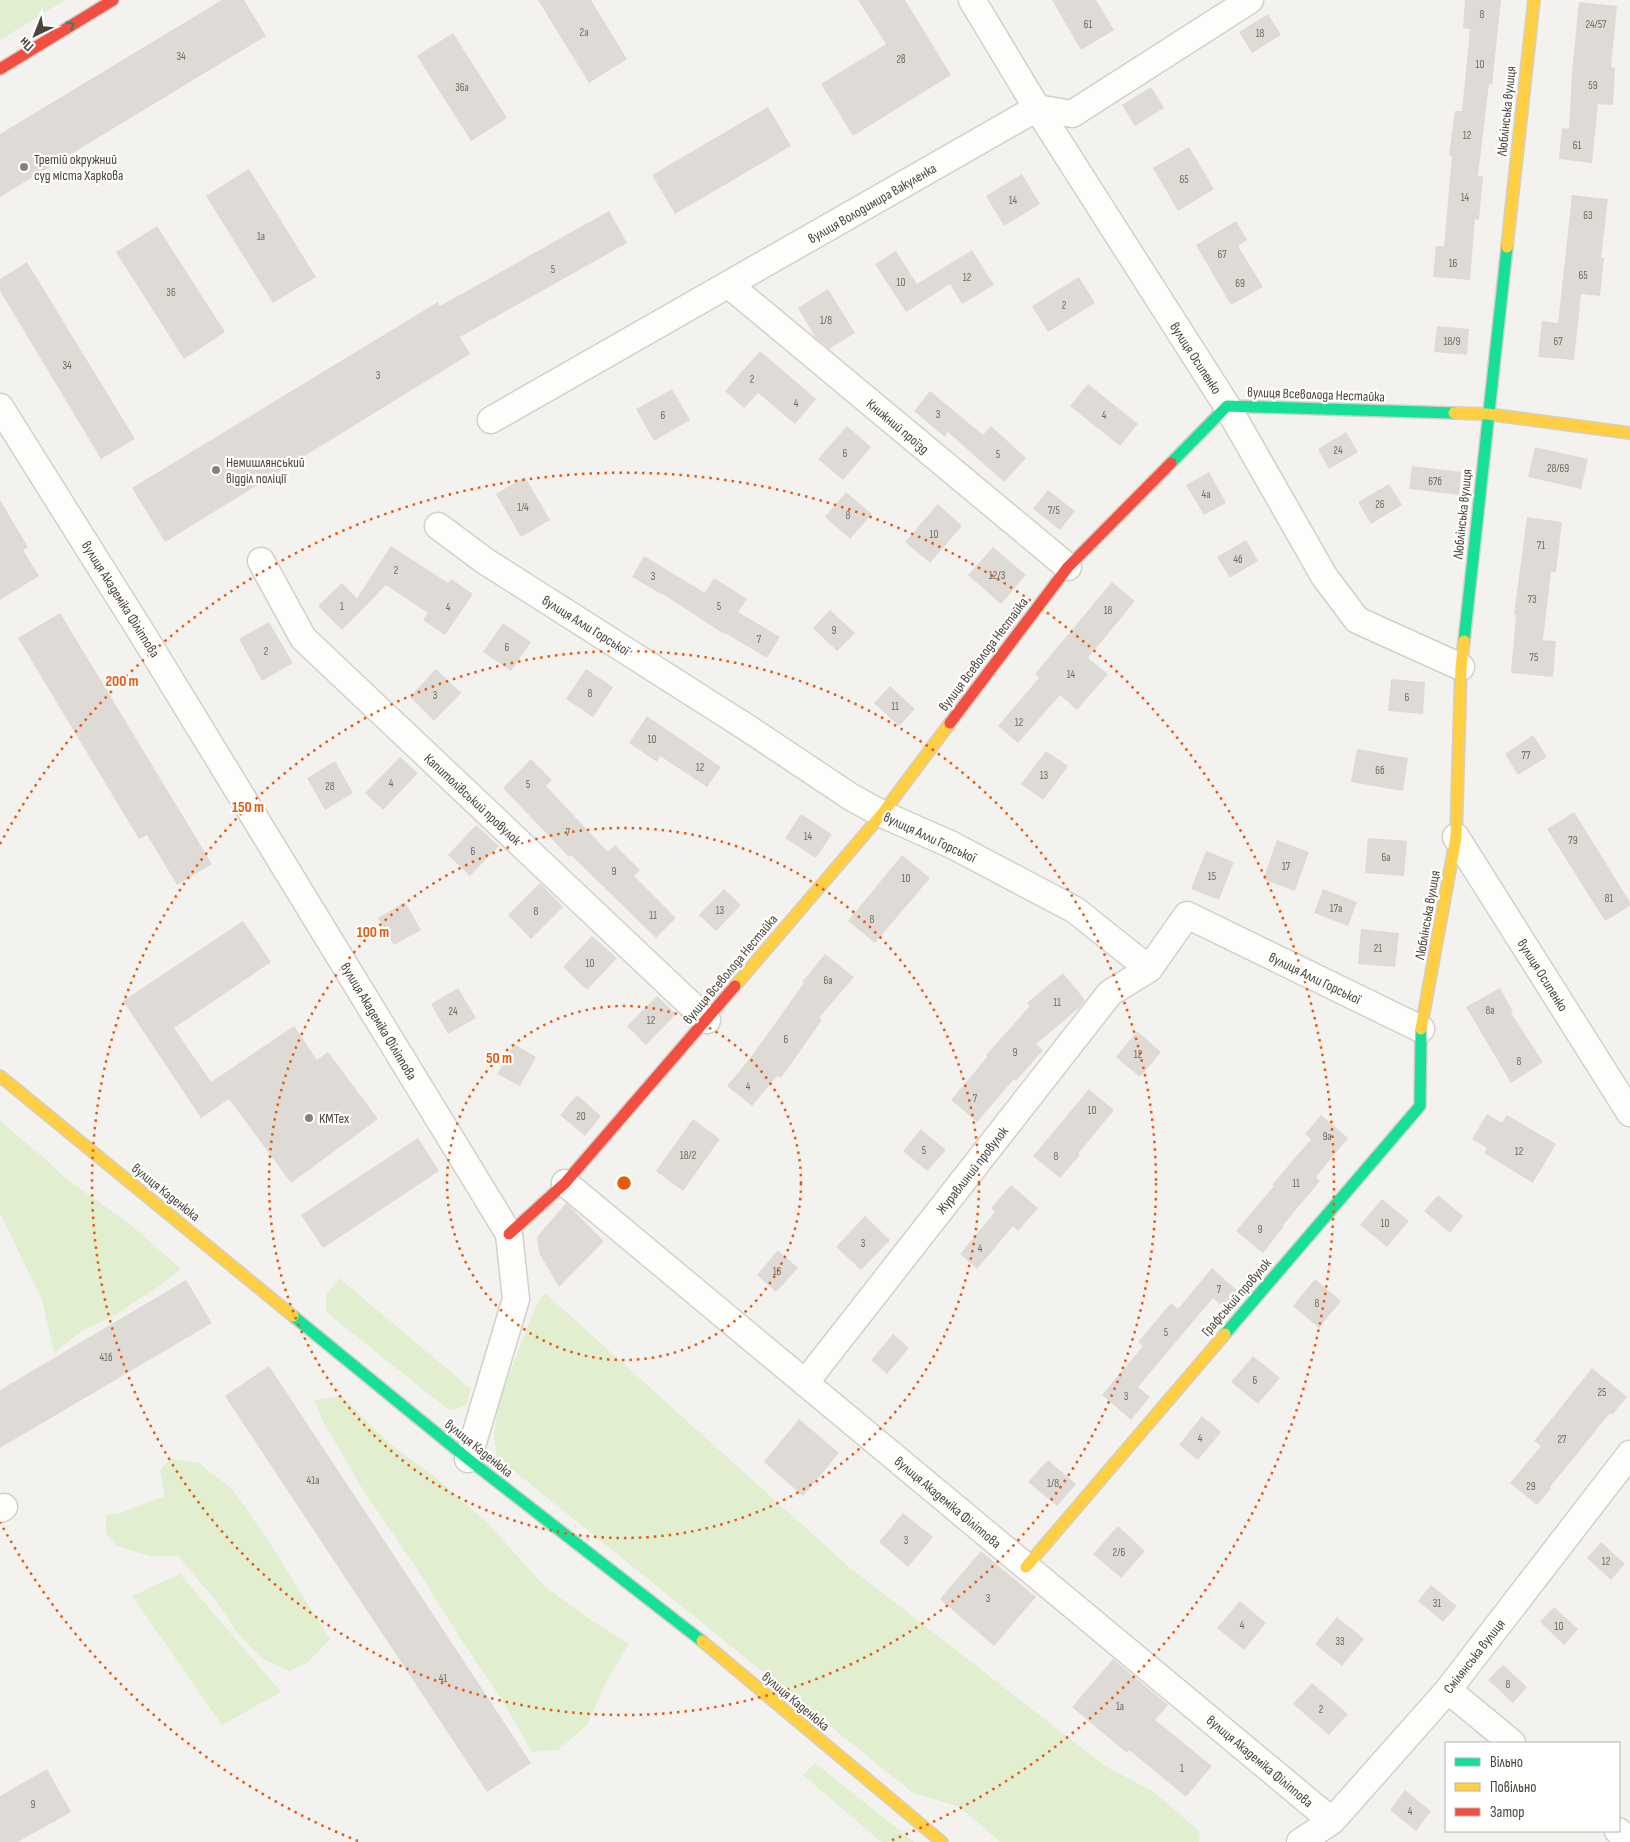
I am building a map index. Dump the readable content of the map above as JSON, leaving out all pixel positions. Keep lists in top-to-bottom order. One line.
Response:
{"streets":{"street":["Люблінська вулиця","вулиця Володимира Вакуленка","вулиця Осипенко","вулиця Всеволода Нестайка","Книжний проїзд","вулиця Академіка Філіппова","вулиця Алли Горської","Капитолівський провулок","Журавлиний провулок","вулиця Каденюка","Графський провулок","Смілянська вулиця"]},"crossings":[["Люблінська вулиця","вулиця Осипенко"],["Люблінська вулиця","вулиця Всеволода Нестайка"],["Люблінська вулиця","вулиця Алли Горської"],["Люблінська вулиця","Графський провулок"],["вулиця Володимира Вакуленка","вулиця Осипенко"],["вулиця Володимира Вакуленка","Книжний проїзд"],["вулиця Осипенко","вулиця Всеволода Нестайка"],["вулиця Всеволода Нестайка","Книжний проїзд"],["вулиця Всеволода Нестайка","вулиця Академіка Філіппова"],["вулиця Всеволода Нестайка","вулиця Алли Горської"],["вулиця Всеволода Нестайка","Капитолівський провулок"],["вулиця Академіка Філіппова","Журавлиний провулок"],["вулиця Академіка Філіппова","вулиця Каденюка"],["вулиця Академіка Філіппова","Графський провулок"],["вулиця Академіка Філіппова","Смілянська вулиця"],["вулиця Алли Горської","Журавлиний провулок"],["вулиця Алли Горської","Графський провулок"]],"places":["Третій окружний суд міста Харкова","Немишлянський відділ поліції","KMTex"],"house_numbers":["8","61","24/57","2а","18","34","2в","10","59","36а","12","61","65","14","14","63","1а","67","16","5","65","12","10","69","36","2","1/8","18/9","67","34","3","2","4","3","6","4","24","6","5","28/69","67б","4а","26","1/4","7/5","8","10","71","4б","2","12/3","3","73","1","5","4","18","9","7","6","2","75","14","8","3","6","11","12","10","77","12","6б","13","4","5","28","7","14","79","6","6а","17","9","15","10","81","17а","13","8","11","8","21","10","6а","11","8а","24","12","6","9","12","8","4","7","10","20","9а","5","12","18/2","8","11","10","9","3","4","16","7","8","5","41б","6","25","3","4","27","41а","1/8","29","3","2/6","12","3","31","4","10","33","41","8","1а","2","1","9","4"],"legend":["Вільно","Повільно","Затор"],"north":"bottom left","rings":["200 m","150 m","100 m","50 m"]}
